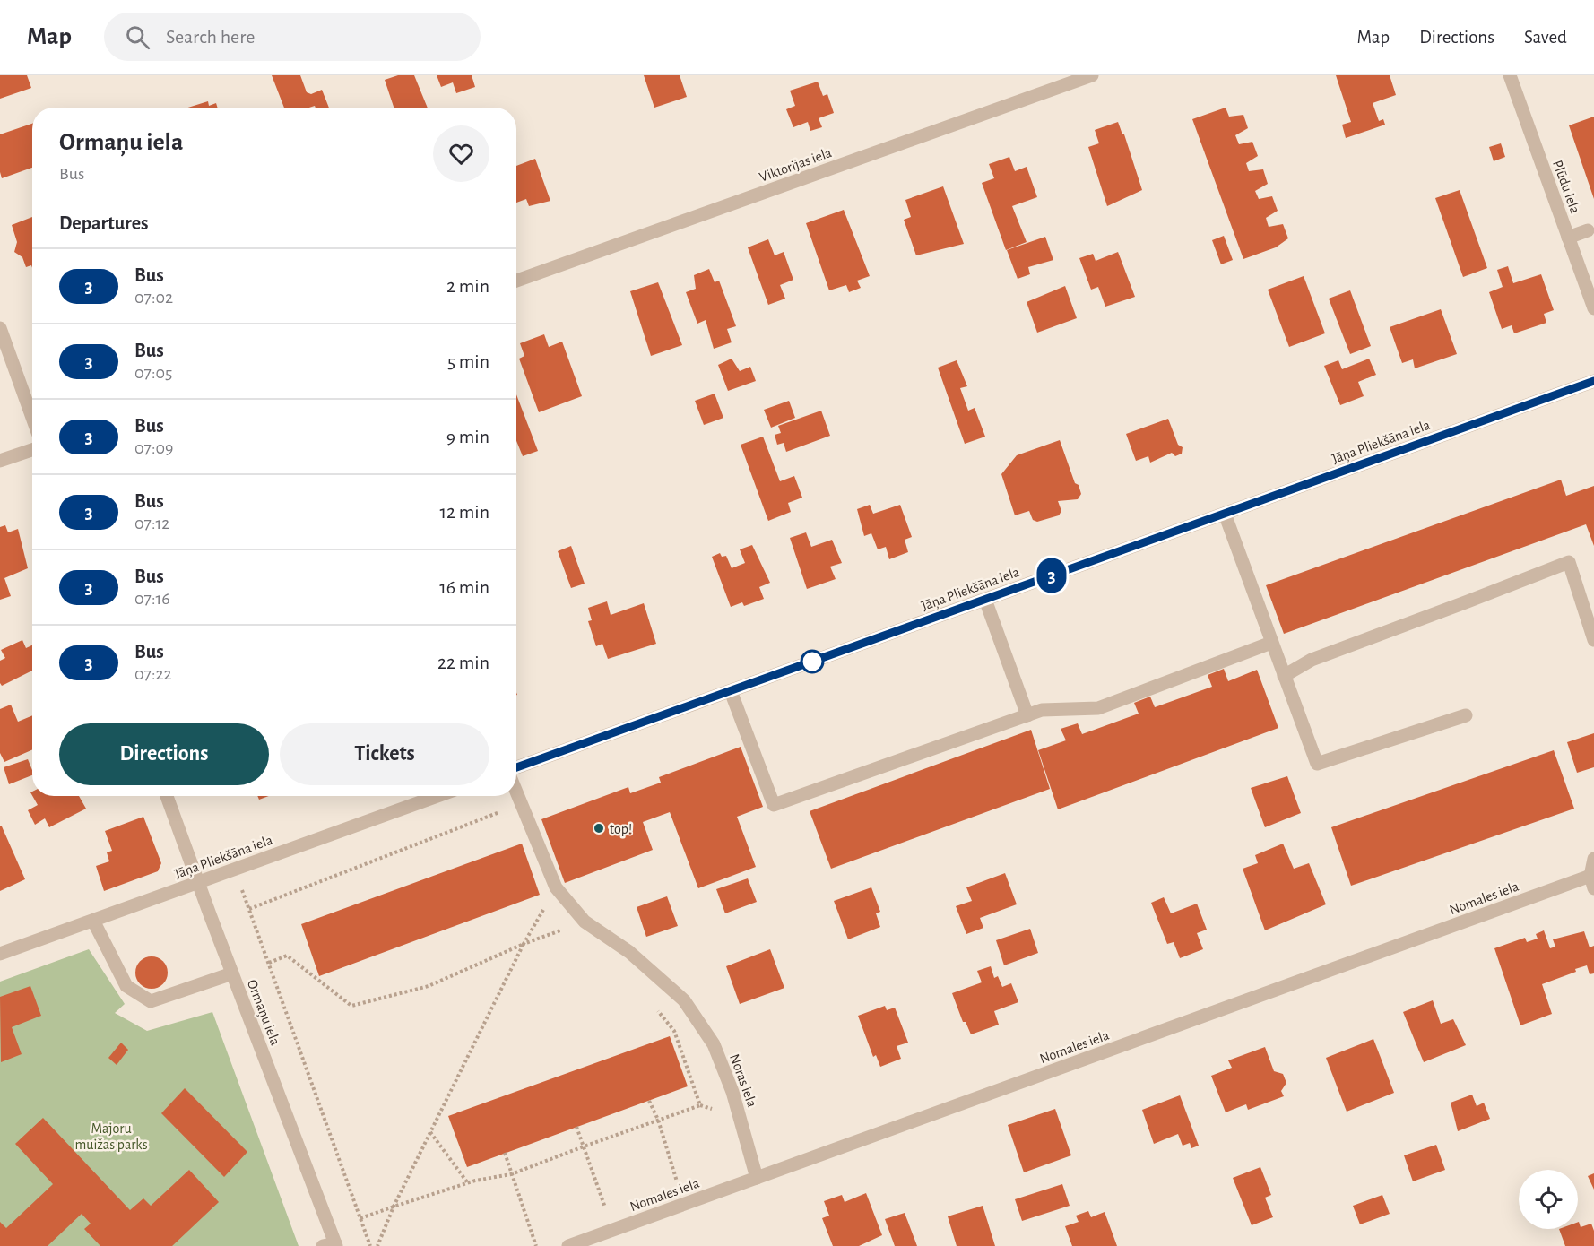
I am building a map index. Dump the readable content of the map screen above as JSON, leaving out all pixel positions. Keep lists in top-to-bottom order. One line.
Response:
{"streets":{"street":["Viktorijas iela","Plūdu iela","Jāņa Pliekšāna iela","Nomales iela","Ormaņu iela","Noras iela"]},"crossings":[["Jāņa Pliekšāna iela","Ormaņu iela"],["Nomales iela","Noras iela"]],"parks":["Majoru muižas parks"],"places":["top!"],"lines":["bus line 3"],"page":{"header":"Map","search":"Search here","nav":["Map","Directions","Saved"],"on_map":"3","heading":[["Ormaņu iela","Bus"],"Departures"],"list":[{"mark":"3","name":"Bus","note":"07:02","value":"2 min"},{"mark":"3","name":"Bus","note":"07:05","value":"5 min"},{"mark":"3","name":"Bus","note":"07:09","value":"9 min"},{"mark":"3","name":"Bus","note":"07:12","value":"12 min"},{"mark":"3","name":"Bus","note":"07:16","value":"16 min"},{"mark":"3","name":"Bus","note":"07:22","value":"22 min"}],"buttons":["Directions","Tickets"]}}
